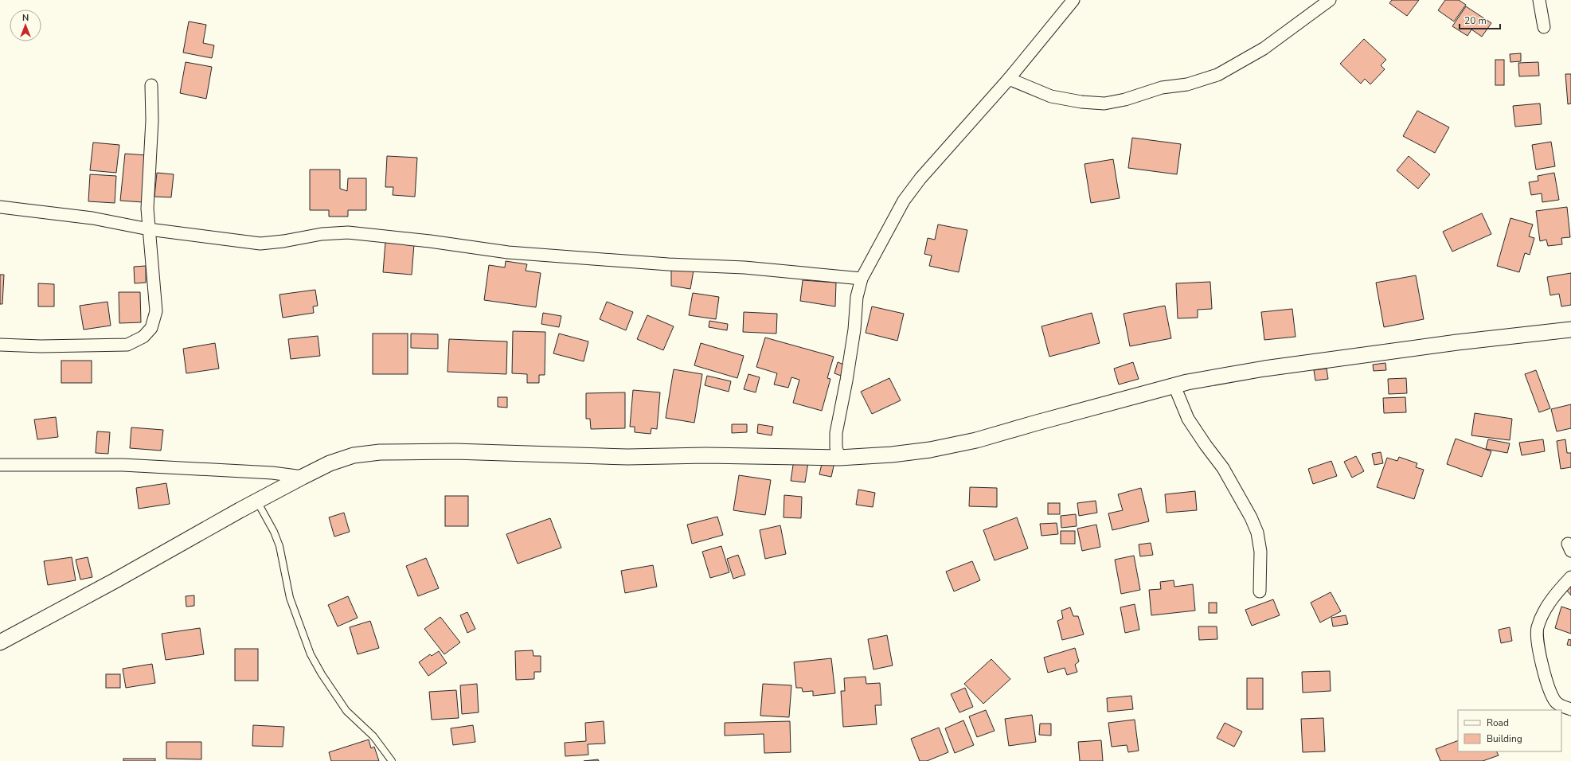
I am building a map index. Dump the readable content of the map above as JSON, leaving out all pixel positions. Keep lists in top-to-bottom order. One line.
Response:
{"legend":["Road","Building"],"scale_bar":"20 m","north":"top"}
